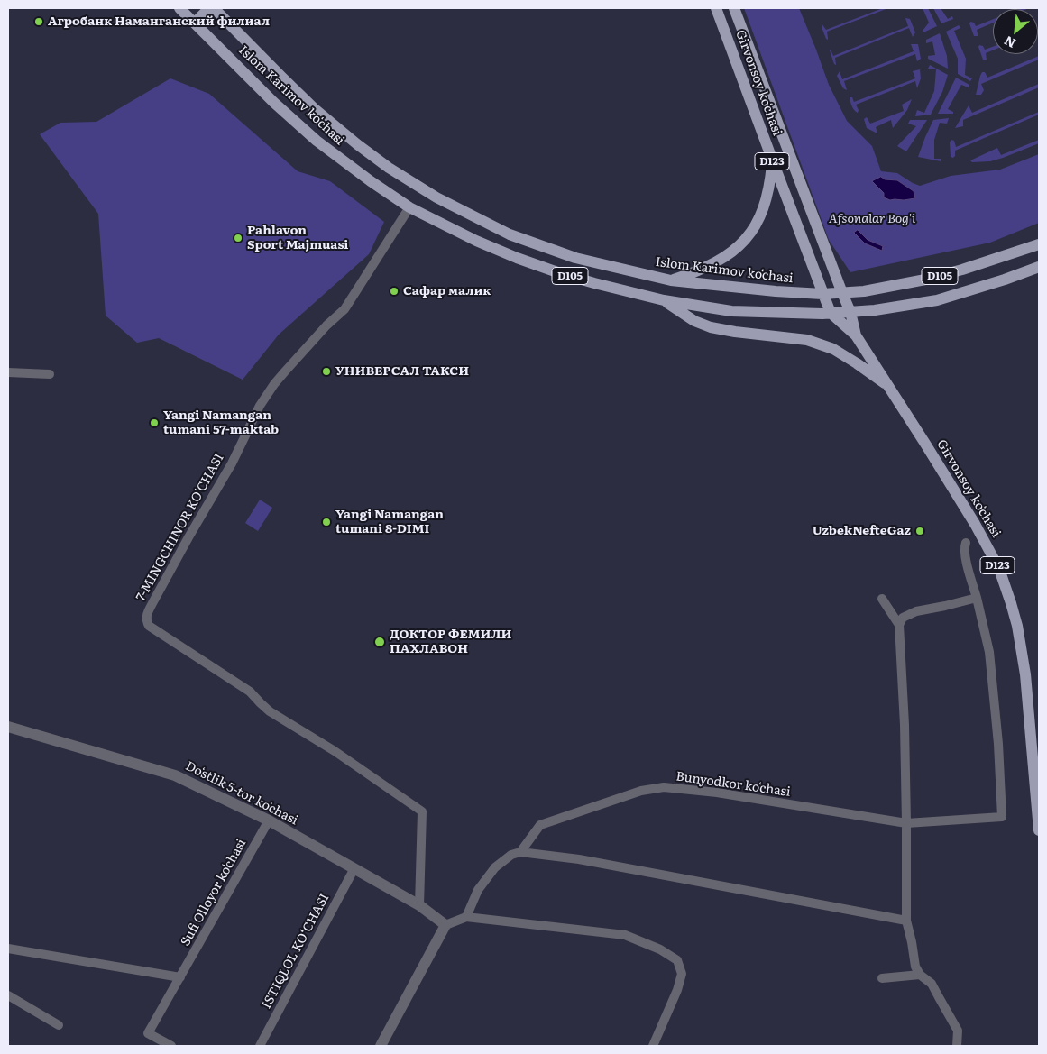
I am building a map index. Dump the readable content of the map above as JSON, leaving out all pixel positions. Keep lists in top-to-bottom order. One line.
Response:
{"streets":{"main road":["Girvonsoy koʻchasi","Islom Karimov koʻchasi","D123","D105"],"street":["7-MINGCHINOR KO'CHASI","Bunyodkor koʻchasi","Doʻstlik 5-tor koʻchasi","Sufi Olloyor koʻchasi","ISTIQLOL KO‘CHASI"]},"crossings":[["Girvonsoy koʻchasi","Islom Karimov koʻchasi"],["Girvonsoy koʻchasi","D123"],["Islom Karimov koʻchasi","D123"],["Islom Karimov koʻchasi","7-MINGCHINOR KO'CHASI"],["7-MINGCHINOR KO'CHASI","Doʻstlik 5-tor koʻchasi"],["Doʻstlik 5-tor koʻchasi","Sufi Olloyor koʻchasi"],["Doʻstlik 5-tor koʻchasi","ISTIQLOL KO‘CHASI"]],"parks":["Afsonalar Bog'i"],"places":["Агробанк Наманганский филиал","Pahlavon Sport Majmuasi","Сафар малик","УНИВЕРСАЛ ТАКСИ","Yangi Namangan tumani 57-maktab","Yangi Namangan tumani 8-DIMI","UzbekNefteGaz","ДОКТОР ФЕМИЛИ ПАХЛАВОН"],"north":"bottom left"}
